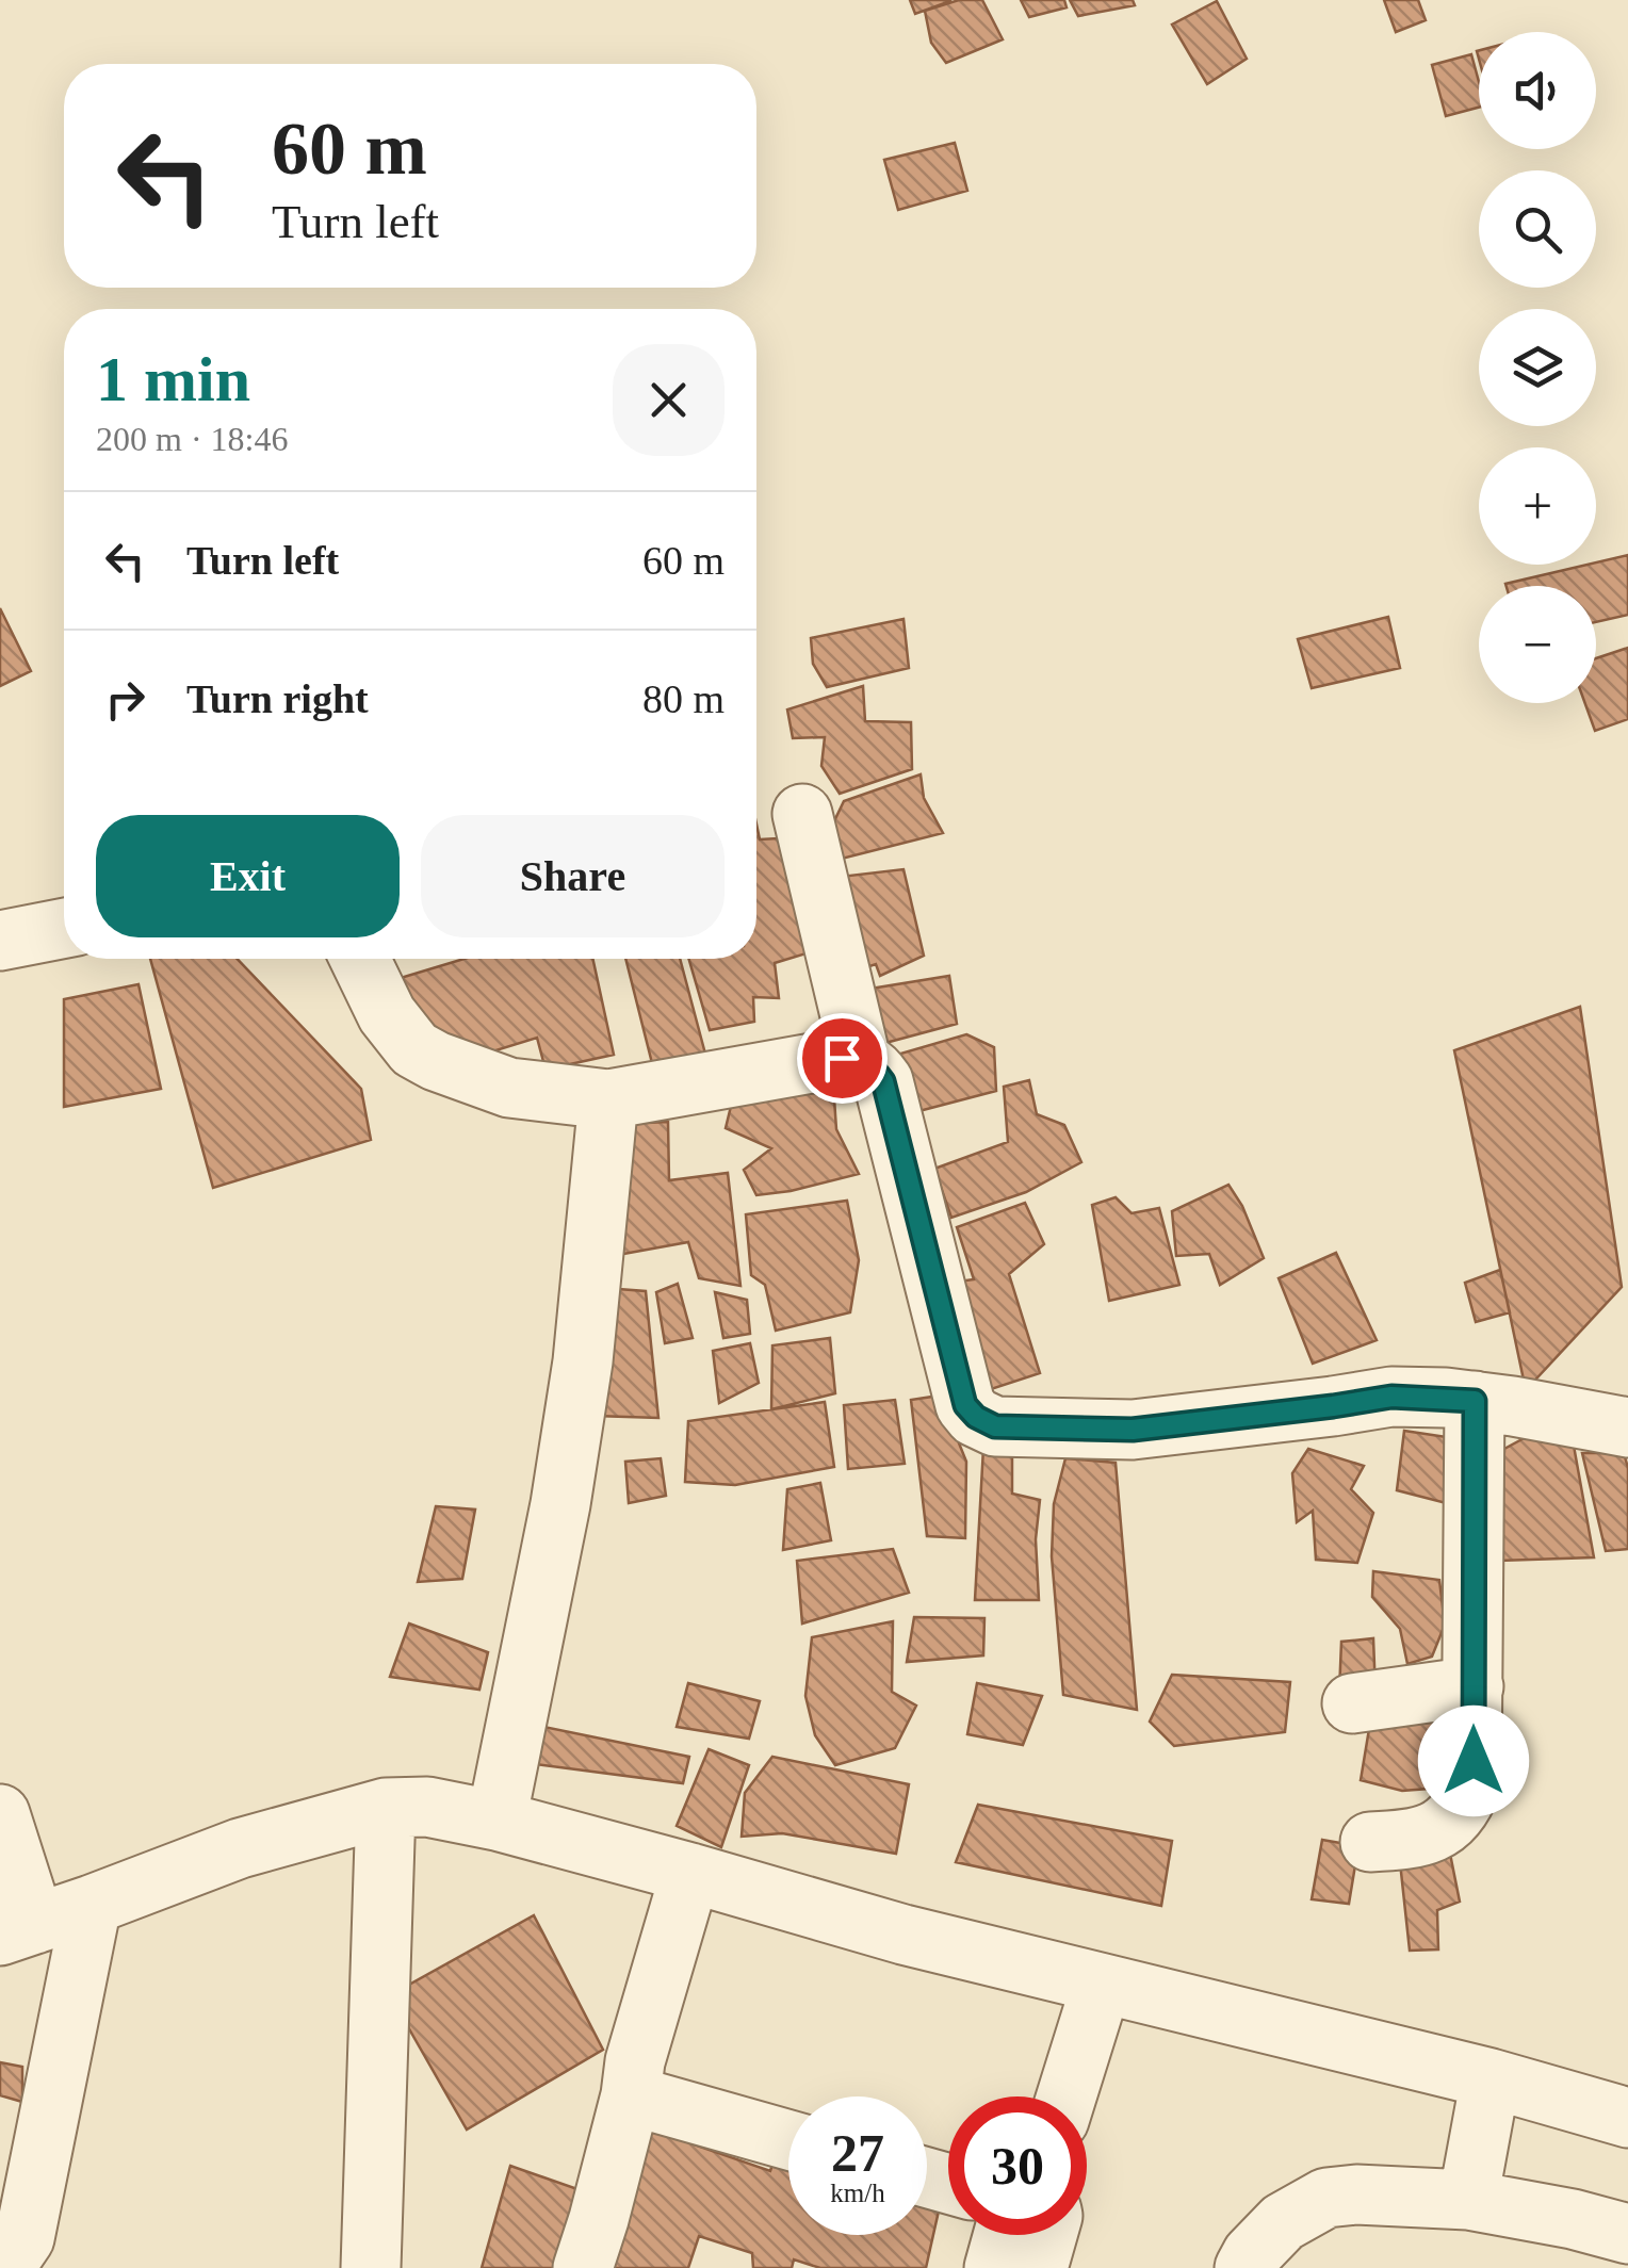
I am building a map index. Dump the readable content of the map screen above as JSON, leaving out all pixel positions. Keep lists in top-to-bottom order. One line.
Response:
{"page":{"map_buttons":["+","−"],"turn":["60 m","Turn left"],"heading":["1 min","200 m · 18:46"],"list":[{"name":"Turn left","value":"60 m"},{"name":"Turn right","value":"80 m"}],"buttons":["Exit","Share"],"speed":"27 km/h","limit":"30"}}
